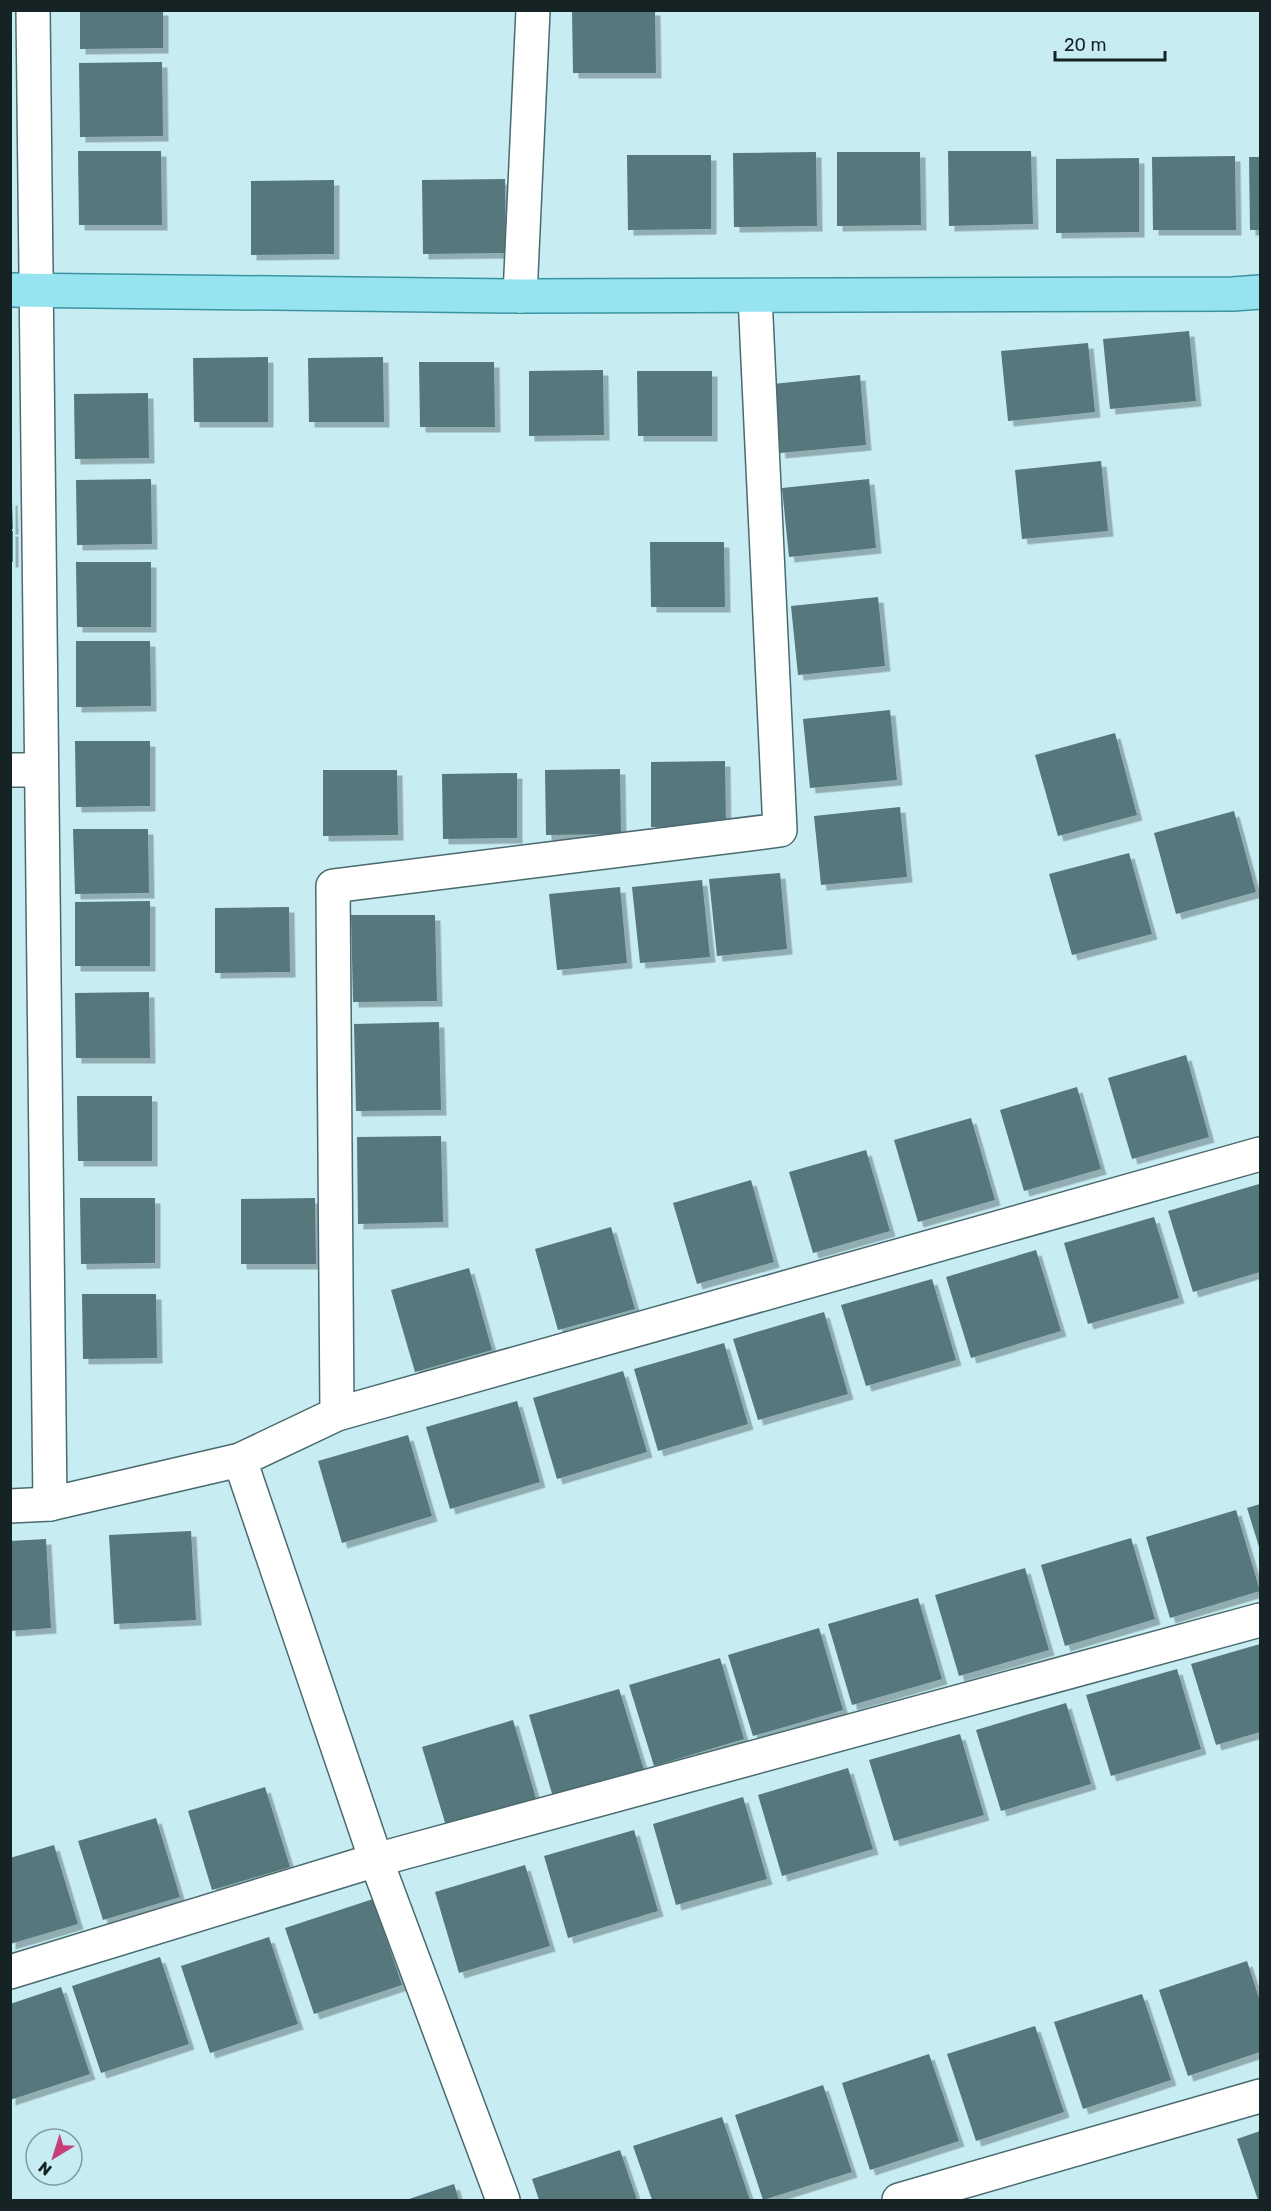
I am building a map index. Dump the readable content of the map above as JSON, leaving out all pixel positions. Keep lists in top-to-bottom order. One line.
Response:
{"scale_bar":"20 m","north":"bottom left"}
